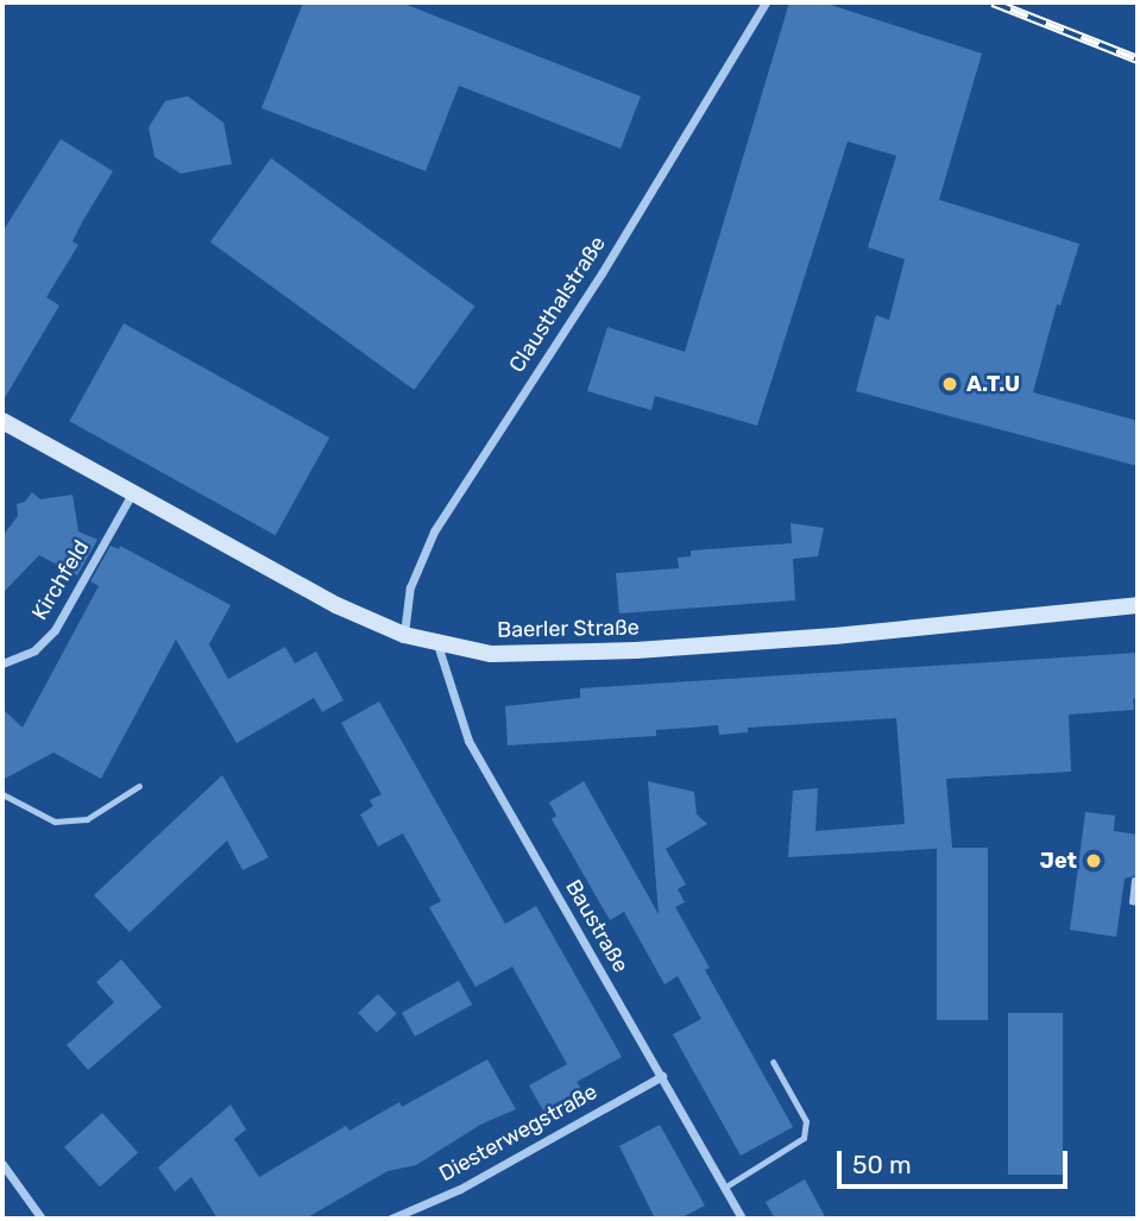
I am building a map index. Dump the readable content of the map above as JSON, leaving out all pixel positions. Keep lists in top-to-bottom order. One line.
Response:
{"streets":{"main road":["Baerler Straße"],"street":["Clausthalstraße","Kirchfeld","Baustraße","Diesterwegstraße"]},"crossings":[["Clausthalstraße","Baerler Straße"],["Kirchfeld","Baerler Straße"],["Baerler Straße","Baustraße"],["Baustraße","Diesterwegstraße"]],"places":["A.T.U","Jet"],"scale_bar":"50 m"}
